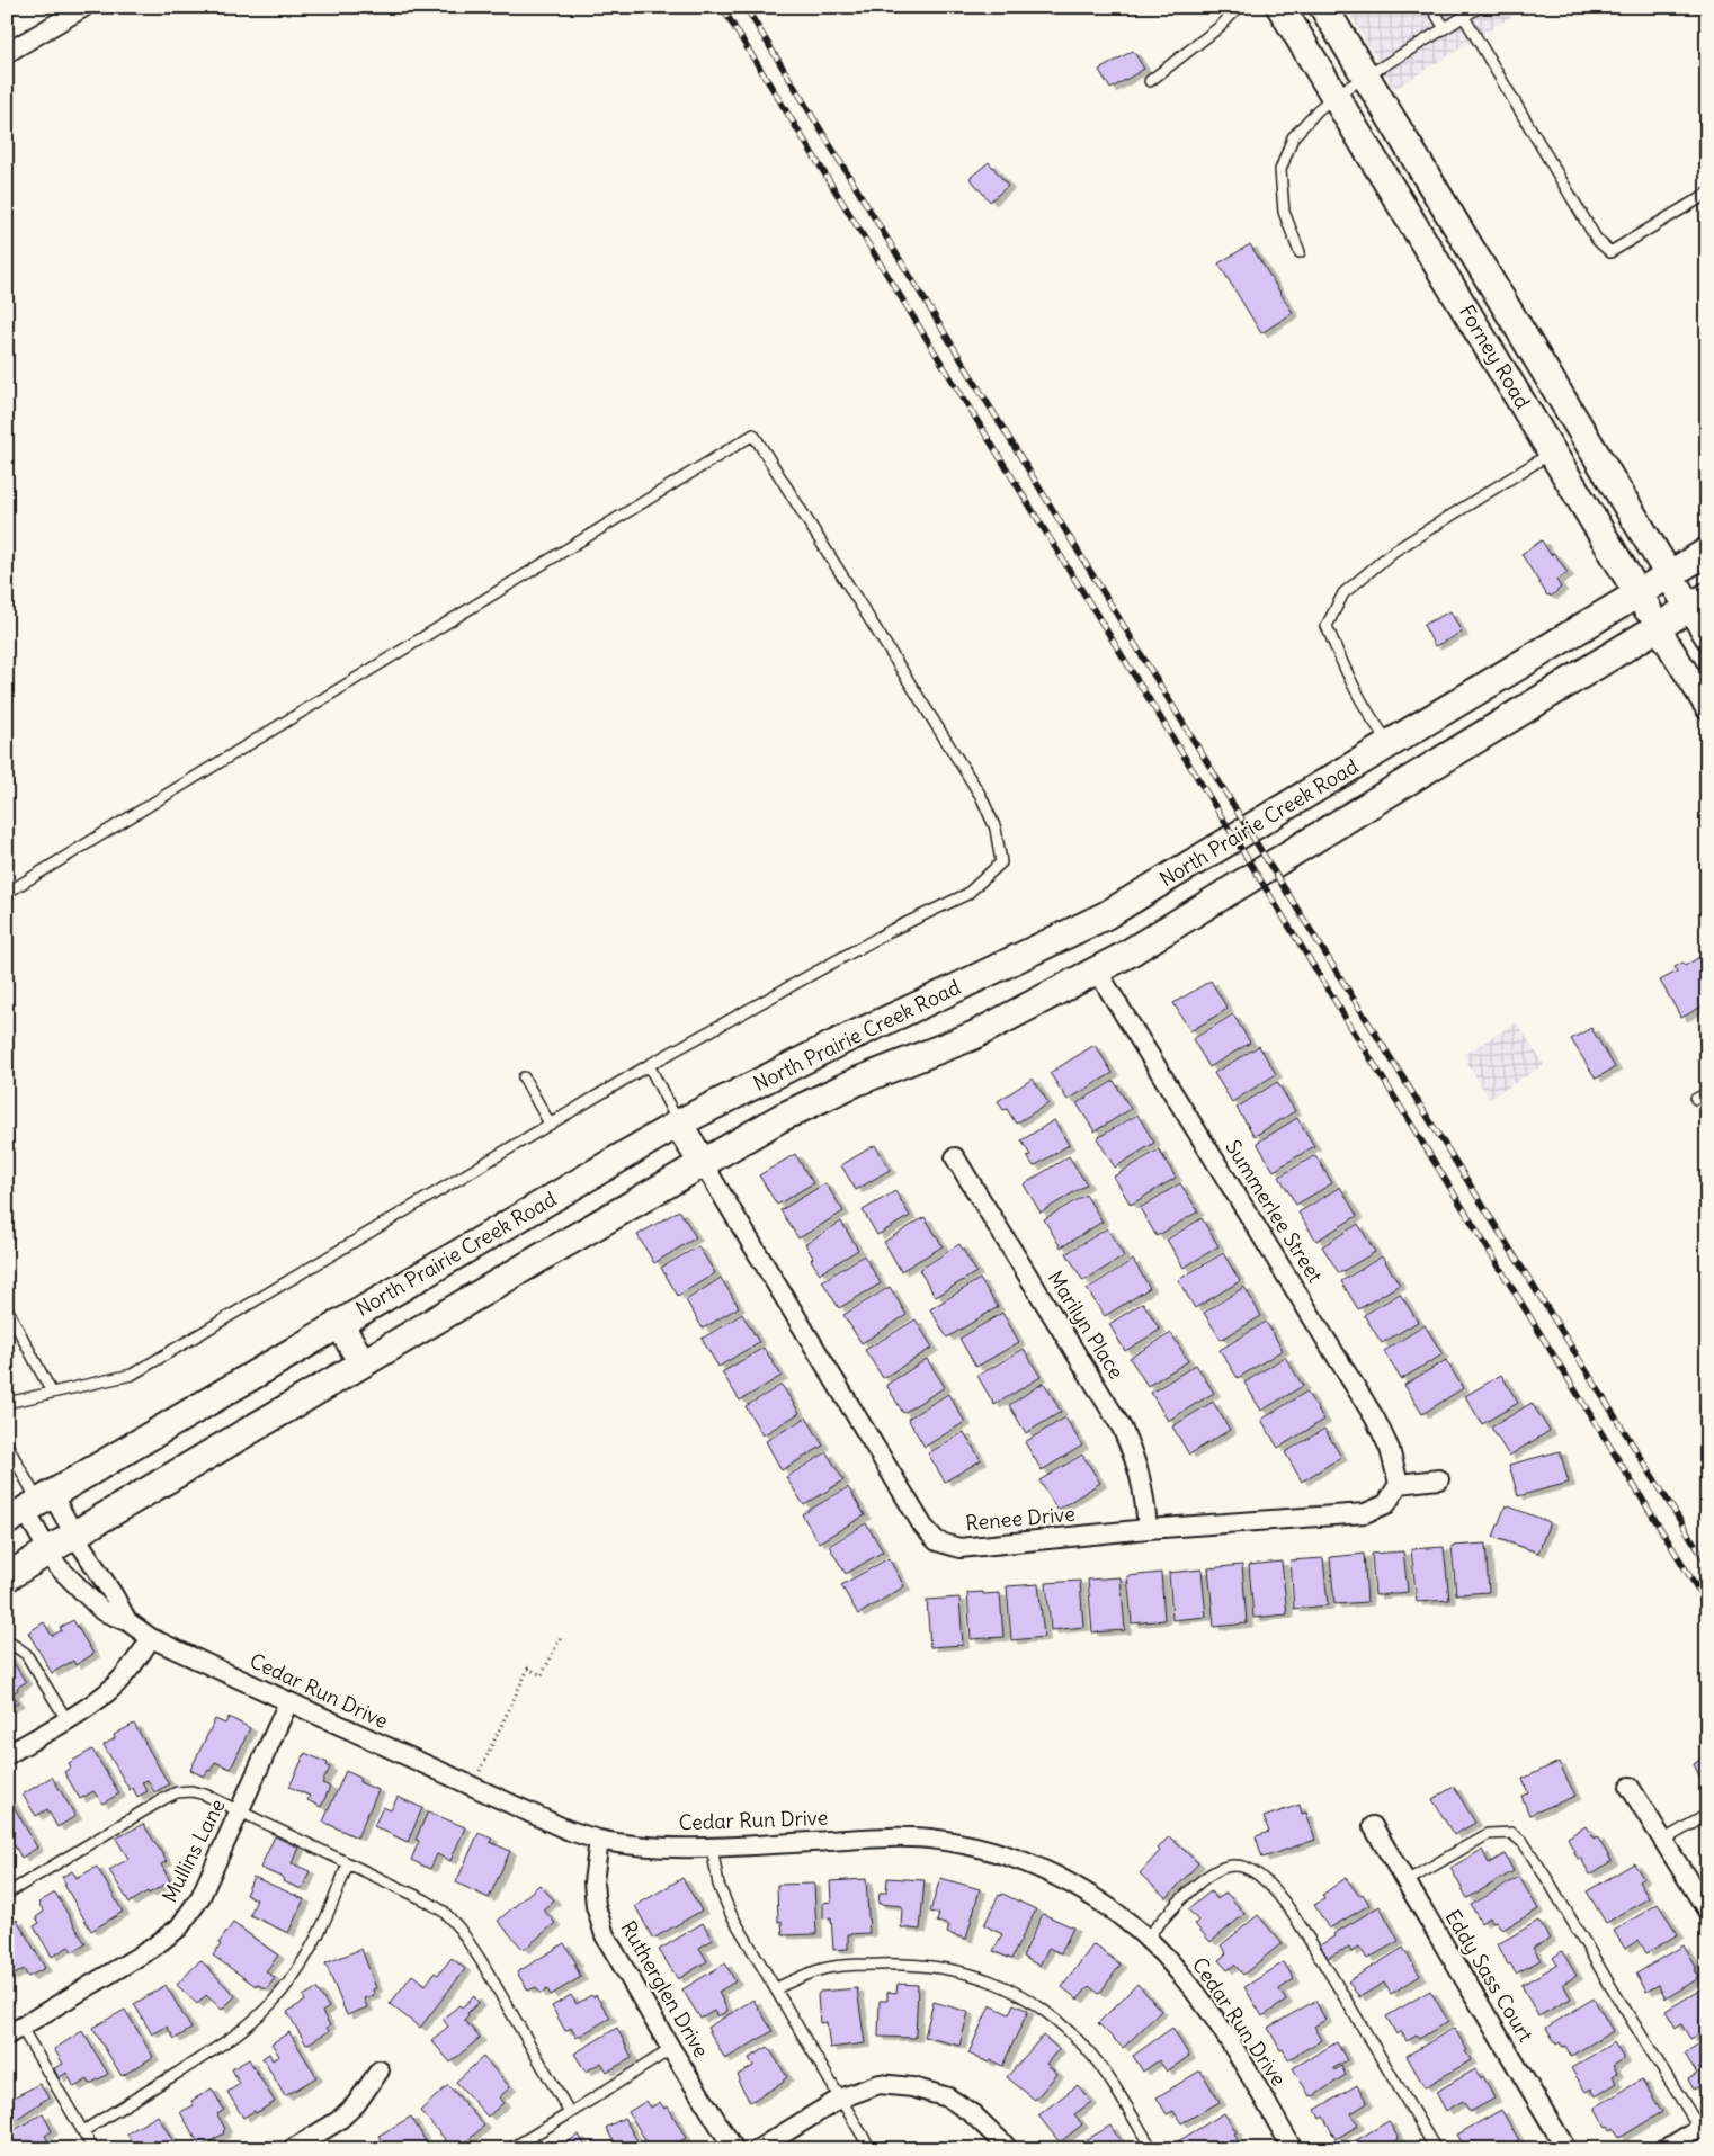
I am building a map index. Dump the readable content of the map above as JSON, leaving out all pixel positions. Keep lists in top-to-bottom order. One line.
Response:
{"streets":{"main road":["Forney Road","North Prairie Creek Road"],"street":["Summerlee Street","Marilyn Place","Renee Drive","Cedar Run Drive","Mullins Lane","Eddy Sass Court","Rutherglen Drive"]},"crossings":[["Forney Road","North Prairie Creek Road"],["North Prairie Creek Road","Summerlee Street"],["North Prairie Creek Road","Renee Drive"],["Summerlee Street","Renee Drive"],["Marilyn Place","Renee Drive"],["Cedar Run Drive","Mullins Lane"],["Cedar Run Drive","Rutherglen Drive"]]}
